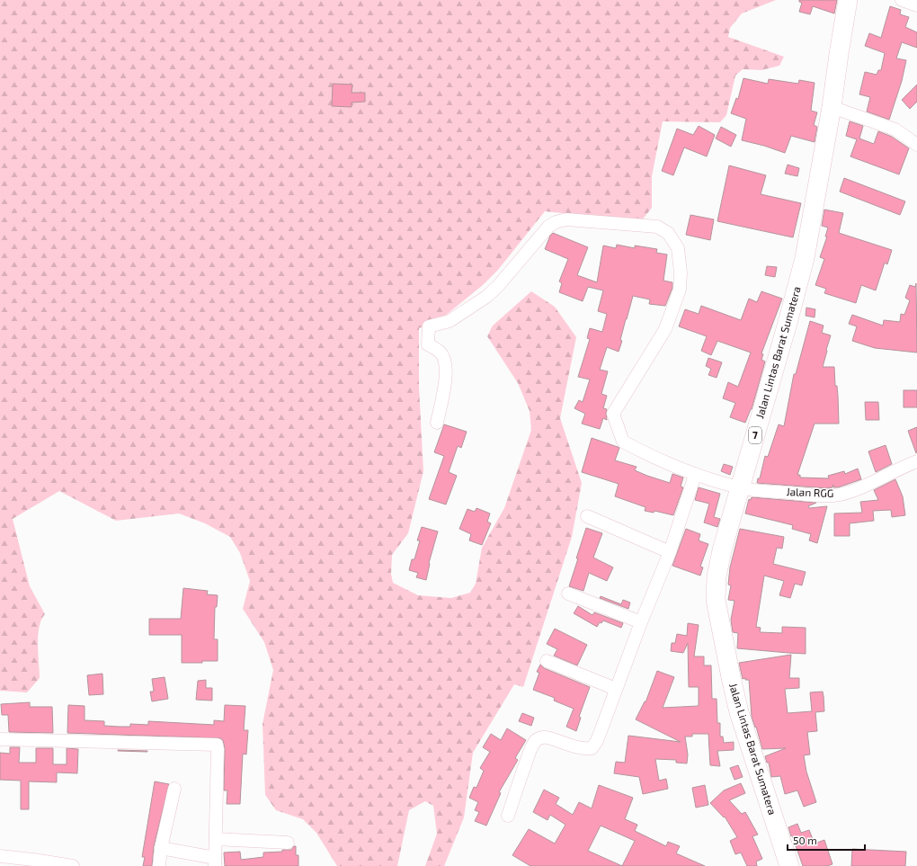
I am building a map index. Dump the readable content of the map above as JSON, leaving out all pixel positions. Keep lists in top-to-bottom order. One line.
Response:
{"streets":{"highway":["Jalan Lintas Barat Sumatera","7"],"street":["Jalan RGG"]},"crossings":[["Jalan Lintas Barat Sumatera","Jalan RGG"]],"scale_bar":"50 m"}
